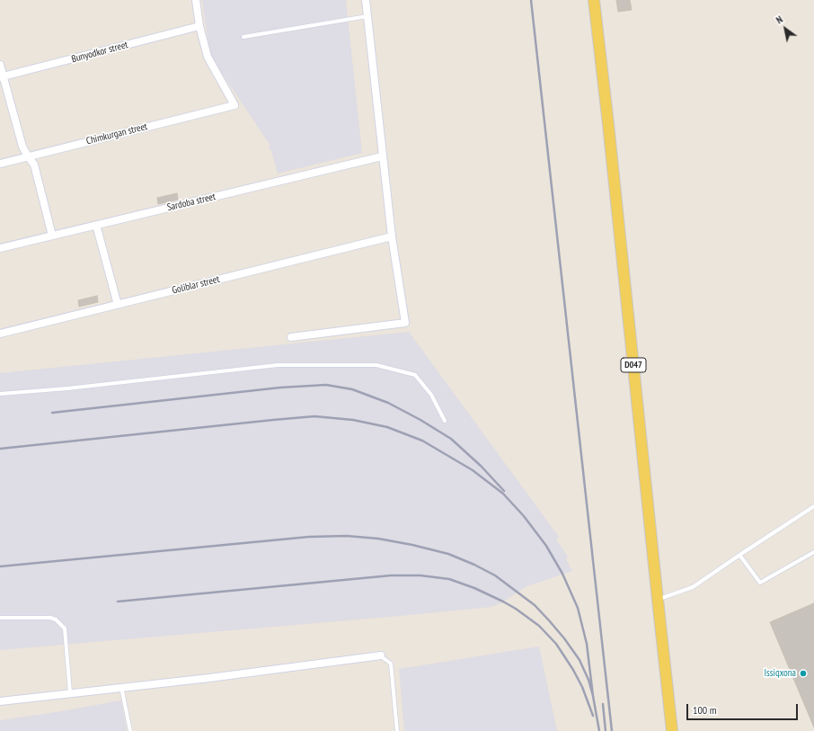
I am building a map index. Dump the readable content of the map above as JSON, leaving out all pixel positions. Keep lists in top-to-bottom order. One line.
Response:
{"streets":{"main road":["D047"],"street":["Bunyodkor street","Chimkurgan street","Sardoba street","Goliblar street"]},"crossings":[["Bunyodkor street","Chimkurgan street"]],"places":["Issiqxona"],"scale_bar":"100 m","north":"top left"}
